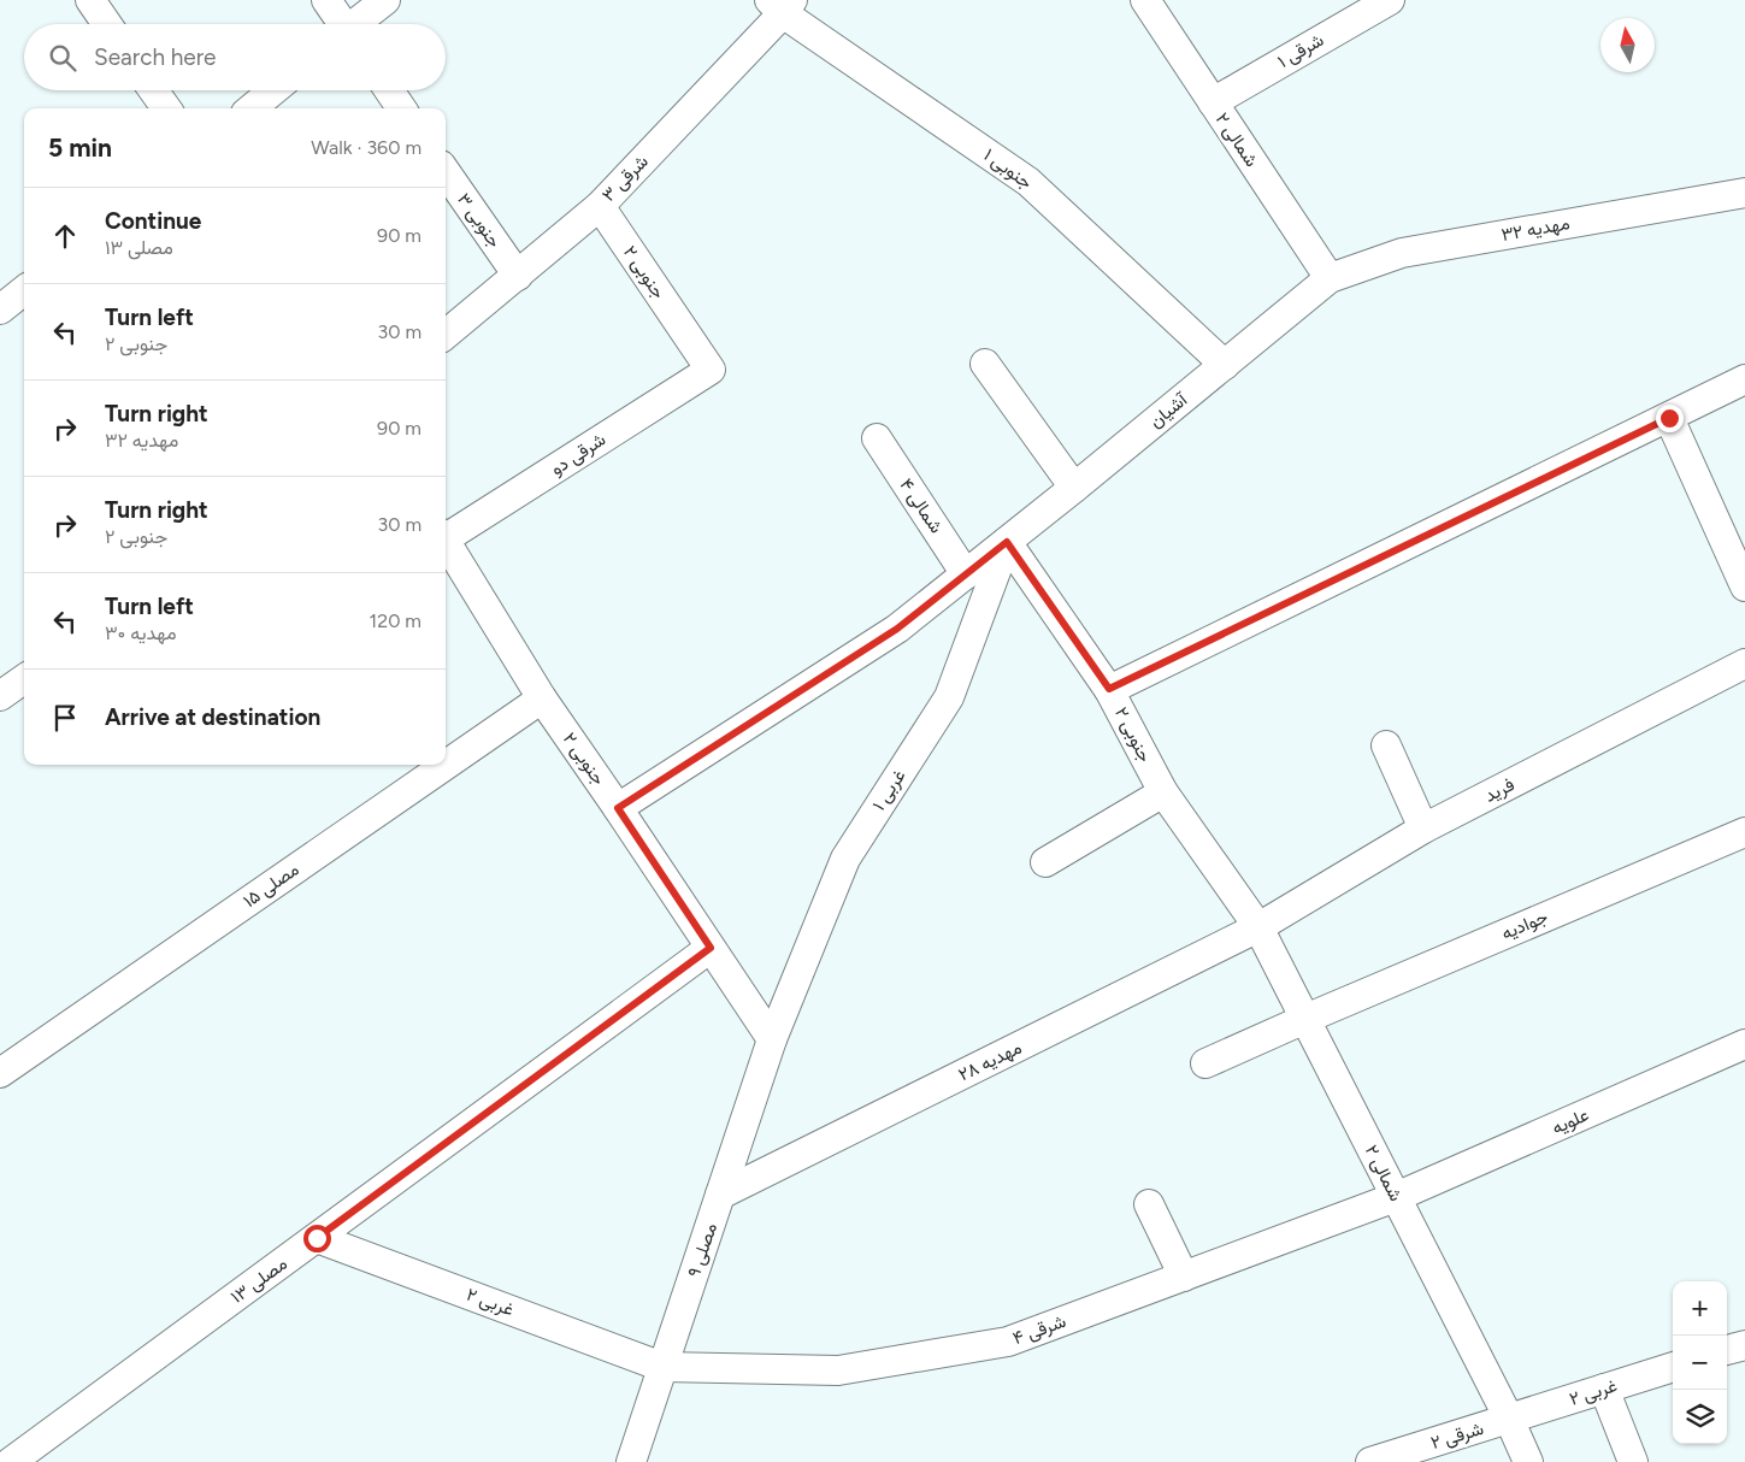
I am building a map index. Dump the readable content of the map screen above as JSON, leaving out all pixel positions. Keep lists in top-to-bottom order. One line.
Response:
{"streets":{"street":["شرقی ۱","شمالی ۲","جنوبی ۱","شرقی ۳","جنوبی ۳","مهدیه ۳۲","جنوبی ۲","آشیان","شرقی دو","شمالی ۴","۲ جنوبی","۱ غربی","فرید","مصلی ۱۵","جوادیه","مهدیه ۲۸","علویه","۲ شمالی","مصلی ۹","مصلی ۱۳","۲ غربی","۴ شرقی","۲ شرقی"]},"crossings":[["شرقی ۱","شمالی ۲"],["شمالی ۲","مهدیه ۳۲"],["شمالی ۲","آشیان"],["جنوبی ۱","شرقی ۳"],["جنوبی ۱","آشیان"],["شرقی ۳","جنوبی ۳"],["شرقی ۳","جنوبی ۲"],["مهدیه ۳۲","آشیان"],["جنوبی ۲","شرقی دو"],["جنوبی ۲","۱ غربی"],["جنوبی ۲","مصلی ۱۵"],["جنوبی ۲","مصلی ۹"],["جنوبی ۲","مصلی ۱۳"],["آشیان","۲ جنوبی"],["آشیان","۱ غربی"],["۲ جنوبی","۱ غربی"],["۲ جنوبی","فرید"],["۲ جنوبی","مهدیه ۲۸"],["۲ جنوبی","۲ شمالی"],["۱ غربی","مصلی ۹"],["فرید","مهدیه ۲۸"],["فرید","۲ شمالی"],["جوادیه","۲ شمالی"],["مهدیه ۲۸","۲ شمالی"],["مهدیه ۲۸","مصلی ۹"],["علویه","۲ شمالی"],["علویه","۴ شرقی"],["۲ شمالی","۲ غربی"],["۲ شمالی","۴ شرقی"],["۲ شمالی","۲ شرقی"],["مصلی ۹","۲ غربی"],["مصلی ۹","۴ شرقی"],["مصلی ۱۳","۲ غربی"],["۲ غربی","۴ شرقی"],["۲ غربی","۲ شرقی"]],"north":"top","page":{"search":"Search here","heading":["5 min","Walk · 360 m"],"list":[["Continue","مصلی ۱۳","90 m"],["Turn left","جنوبی ۲","30 m"],["Turn right","مهدیه ۳۲","90 m"],["Turn right","۲ جنوبی","30 m"],["Turn left","مهدیه ۳۰","120 m"],"Arrive at destination"],"map_buttons":["+","−"]}}
